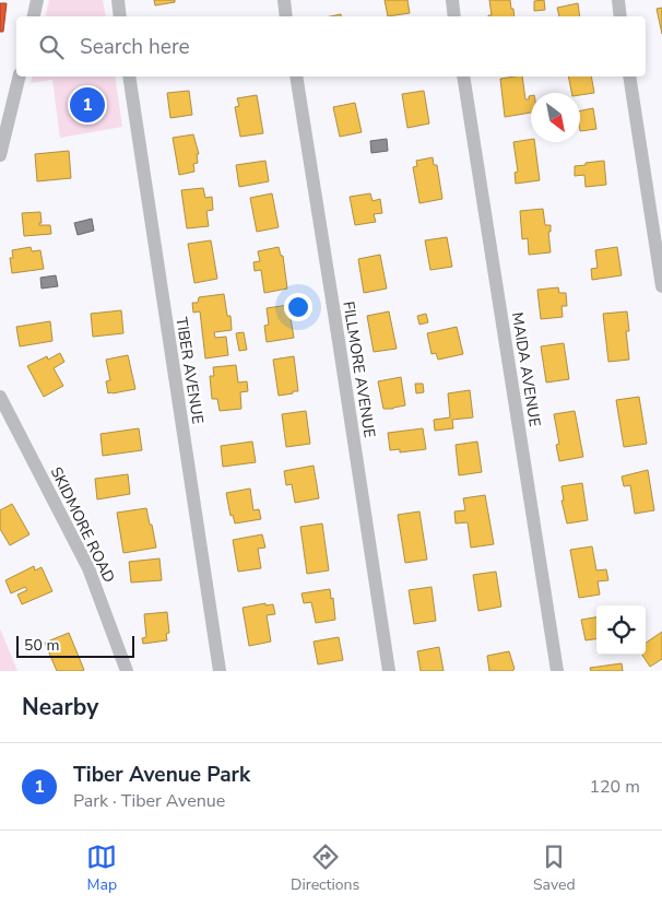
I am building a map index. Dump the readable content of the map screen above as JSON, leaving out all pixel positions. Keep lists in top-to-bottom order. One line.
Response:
{"streets":{"street":["FILLMORE AVENUE","MAIDA AVENUE","TIBER AVENUE","SKIDMORE ROAD"]},"scale_bar":"50 m","north":"bottom right","page":{"search":"Search here","pins":"1","scale":"50 m","heading":"Nearby","list":[{"mark":"1","name":"Tiber Avenue Park","note":"Park · Tiber Avenue","value":"120 m"}],"nav":["Map","Directions","Saved"]}}
